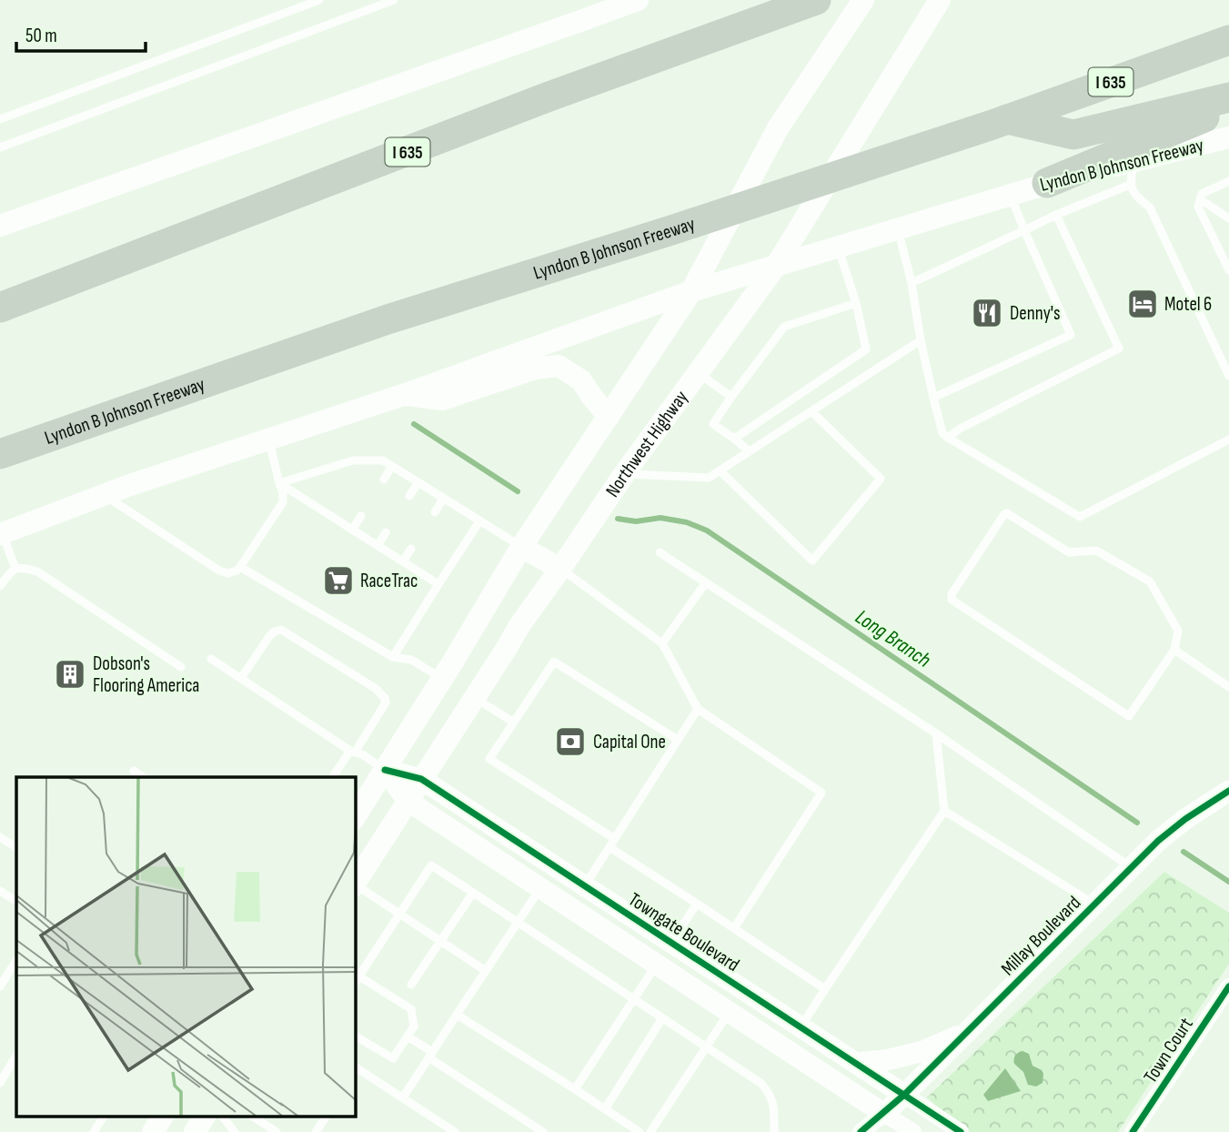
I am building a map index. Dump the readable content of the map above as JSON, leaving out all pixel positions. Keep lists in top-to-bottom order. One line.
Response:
{"streets":{"highway":["I 635","Lyndon B Johnson Freeway"],"main road":["Northwest Highway"],"street":["Towngate Boulevard","Millay Boulevard","Town Court"]},"crossings":[["Lyndon B Johnson Freeway","Northwest Highway"],["Northwest Highway","Towngate Boulevard"],["Towngate Boulevard","Millay Boulevard"]],"water":["Long Branch"],"places":{"hotel":["Motel 6"],"restaurant":["Denny's"],"supermarket":["RaceTrac"],"building":["Dobson's Flooring America"],"bank":["Capital One"]},"scale_bar":"50 m"}
